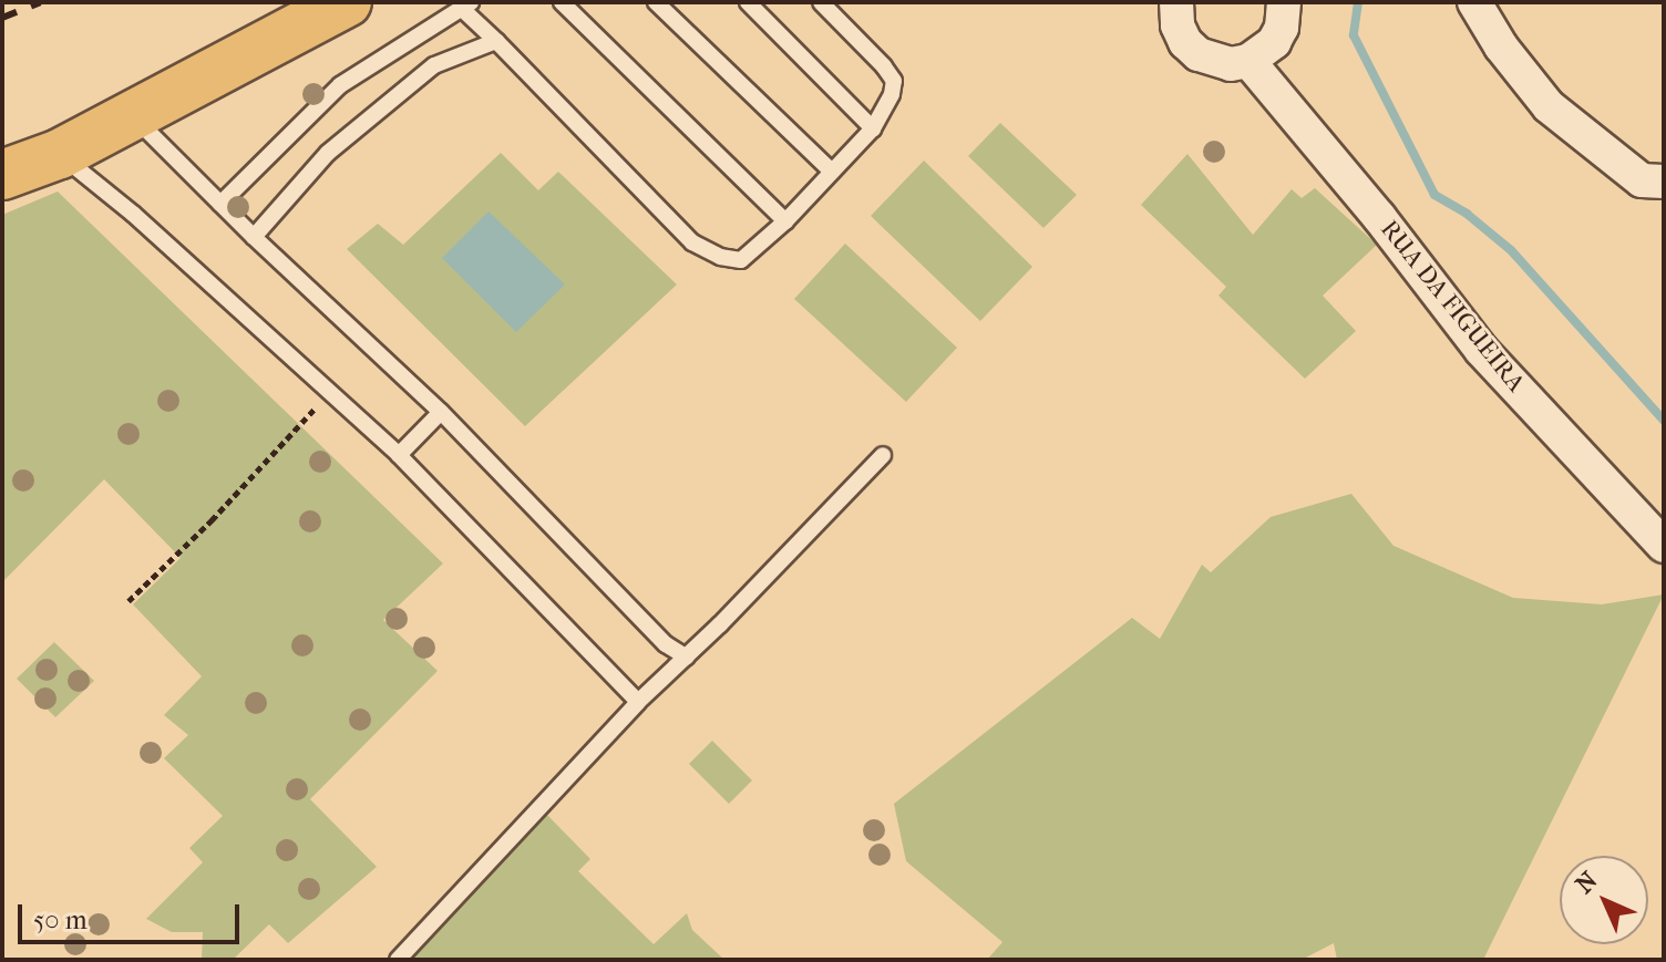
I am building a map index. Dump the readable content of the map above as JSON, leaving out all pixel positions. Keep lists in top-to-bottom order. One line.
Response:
{"streets":{"street":["RUA DA FIGUEIRA"]},"scale_bar":"50 m","north":"top left"}
